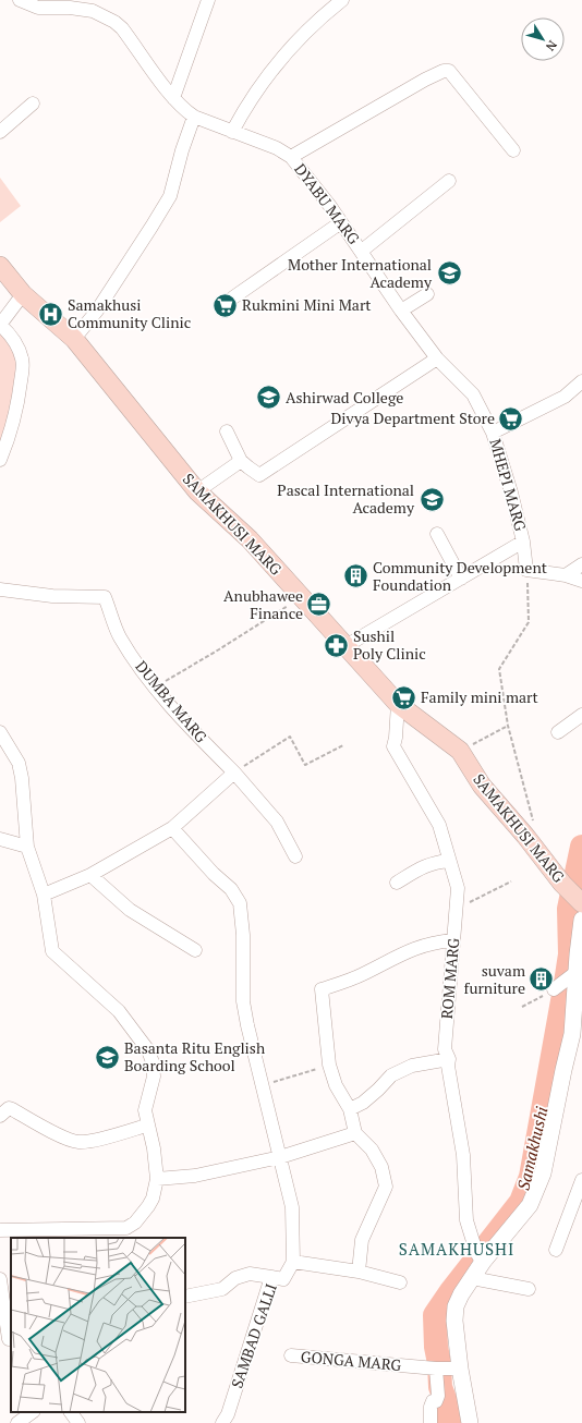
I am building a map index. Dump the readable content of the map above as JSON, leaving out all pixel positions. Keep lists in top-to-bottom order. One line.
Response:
{"streets":{"main road":["SAMAKHUSI MARG"],"street":["DYABU MARG","MHEPI MARG","DUMBA MARG","ROM MARG","SAMBAD GALLI","GONGA MARG"]},"crossings":[["DYABU MARG","MHEPI MARG"],["MHEPI MARG","SAMAKHUSI MARG"],["SAMAKHUSI MARG","ROM MARG"]],"districts":["SAMAKHUSHI"],"water":["Samakhushi"],"places":{"school or university":["Mother International Academy","Ashirwad College","Pascal International Academy","Basanta Ritu English Boarding School"],"supermarket":["Rukmini Mini Mart","Divya Department Store","Family mini mart"],"hospital":["Samakhusi Community Clinic"],"building":["Community Development Foundation","suvam furniture"],"office":["Anubhawee Finance"],"pharmacy":["Sushil Poly Clinic"]},"north":"bottom right"}
